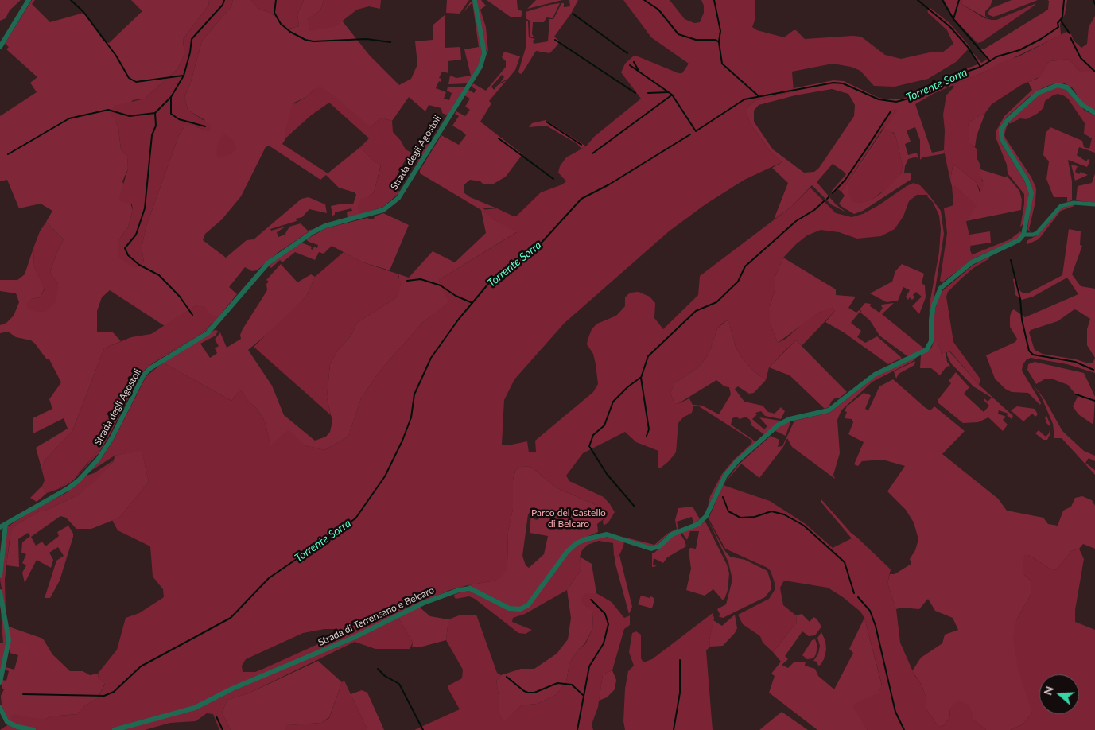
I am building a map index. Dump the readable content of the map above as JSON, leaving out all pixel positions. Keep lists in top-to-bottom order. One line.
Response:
{"streets":{"street":["Strada degli Agostoli","Strada di Terrensano e Belcaro"]},"water":["Torrente Sorra"],"parks":["Parco del Castello di Belcaro"],"north":"left"}
